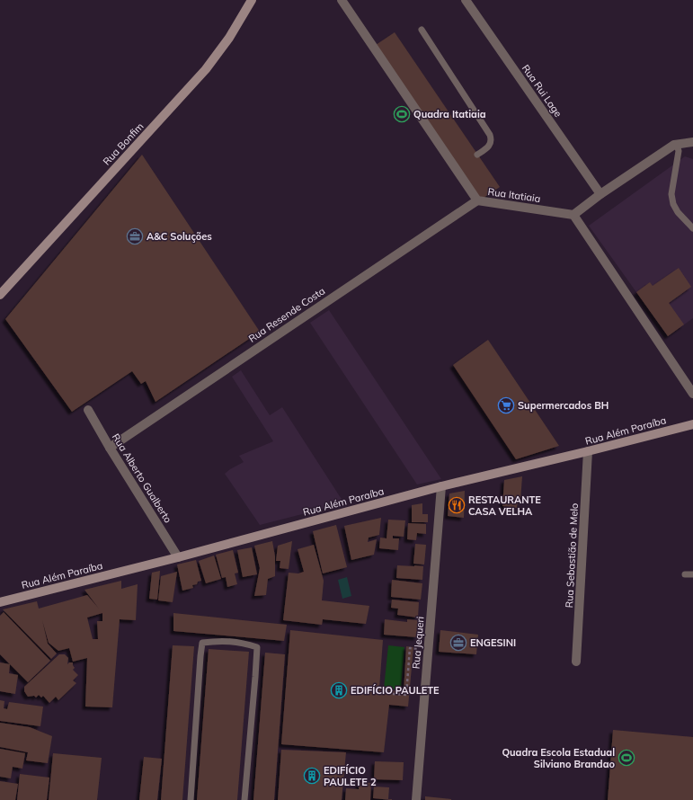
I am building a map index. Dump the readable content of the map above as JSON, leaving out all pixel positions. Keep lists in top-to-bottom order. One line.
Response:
{"streets":{"street":["Rua Rui Lage","Rua Bonfim","Rua Itatiaia","Rua Resende Costa","Rua Além Paraíba","Rua Alberto Gualberto","Rua Sebastião de Melo","Rua Jequeri"]},"crossings":[["Rua Itatiaia","Rua Resende Costa"],["Rua Resende Costa","Rua Alberto Gualberto"],["Rua Além Paraíba","Rua Alberto Gualberto"],["Rua Além Paraíba","Rua Sebastião de Melo"],["Rua Além Paraíba","Rua Jequeri"]],"places":{"sports":["Quadra Itatiaia","Quadra Escola Estadual Silviano Brandao"],"office":["A&C Soluções","ENGESINI"],"supermarket":["Supermercados BH"],"restaurant":["RESTAURANTE CASA VELHA"],"building":["EDIFÍCIO PAULETE","EDIFÍCIO PAULETE 2"]}}
